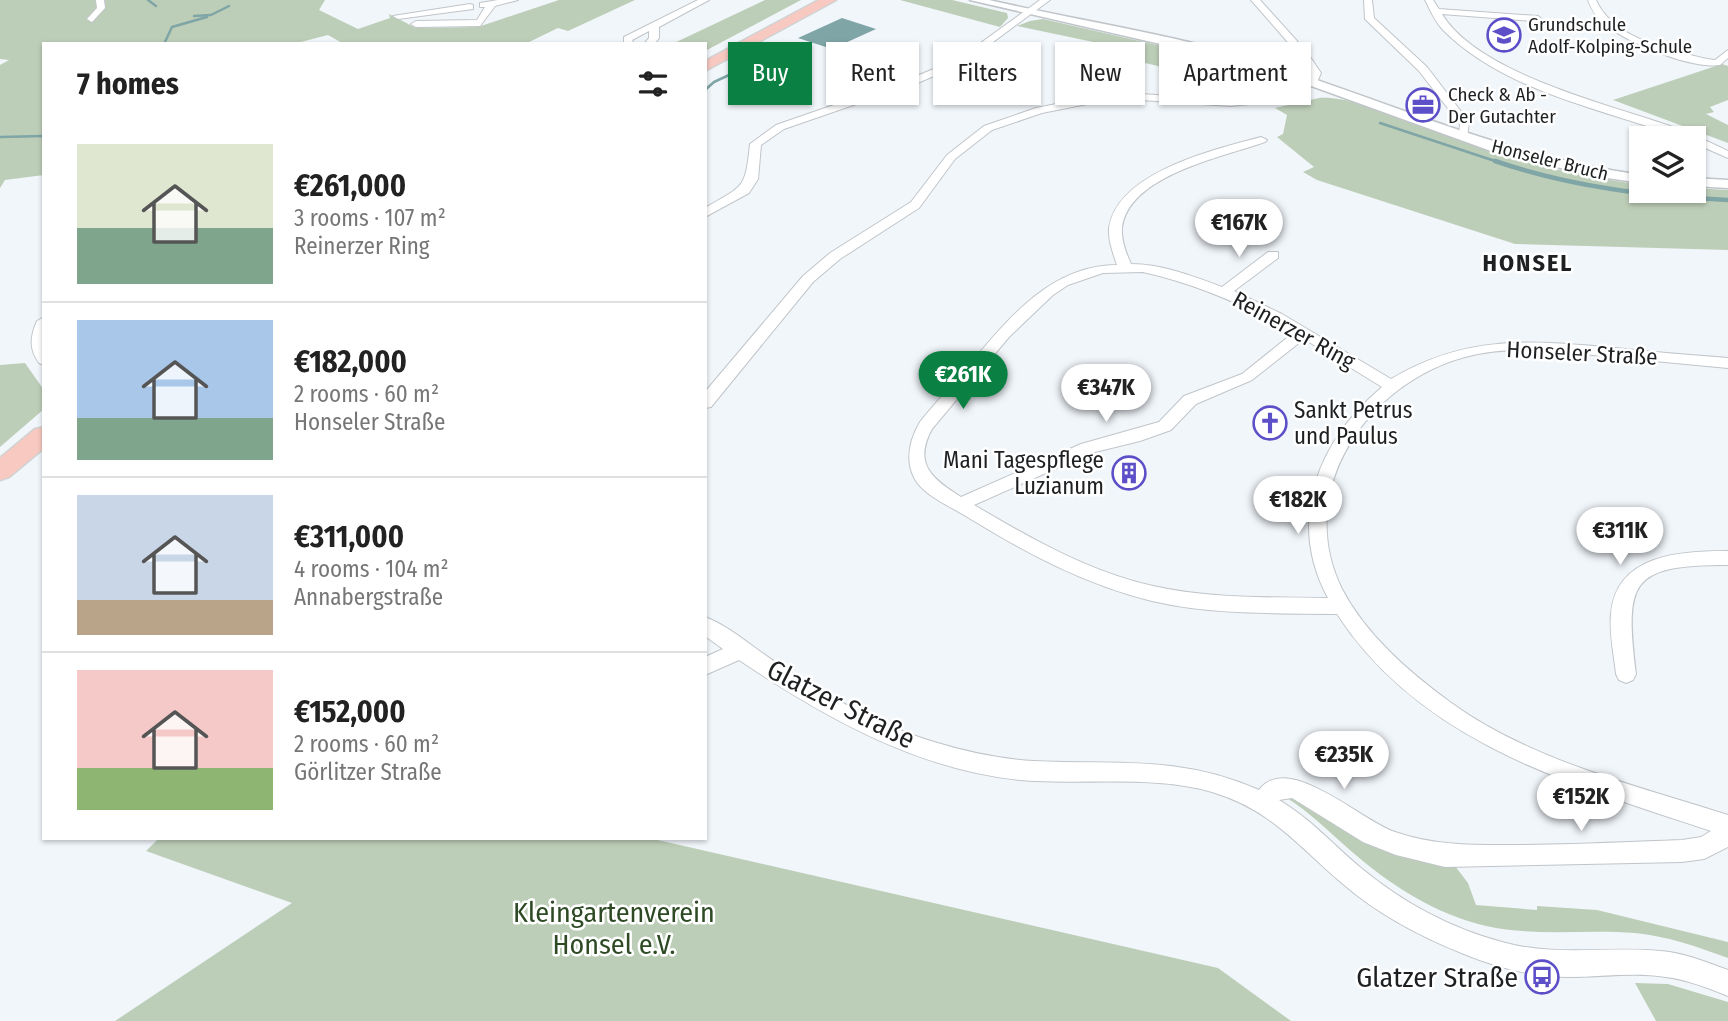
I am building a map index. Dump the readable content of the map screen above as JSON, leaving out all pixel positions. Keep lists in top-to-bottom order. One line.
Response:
{"streets":{"street":["Honseler Bruch","Reinerzer Ring","Honseler Straße","Glatzer Straße"]},"crossings":[["Reinerzer Ring","Honseler Straße"]],"districts":["HONSEL"],"parks":["Kleingartenverein Honsel e.V."],"places":{"school or university":["Grundschule Adolf-Kolping-Schule"],"office":["Check & Ab - Der Gutachter"],"church":["Sankt Petrus und Paulus"],"building":["Mani Tagespflege Luzianum"],"bus stop":["Glatzer Straße"]},"page":{"chip":["Buy","Rent","Filters","New","Apartment"],"heading":"7 homes","list":[{"name":"€261,000","note":"3 rooms · 107 m² · Reinerzer Ring"},{"name":"€182,000","note":"2 rooms · 60 m² · Honseler Straße"},{"name":"€311,000","note":"4 rooms · 104 m² · Annabergstraße"},{"name":"€152,000","note":"2 rooms · 60 m² · Görlitzer Straße"}],"price":["€167K","€261K","€347K","€182K","€311K","€235K","€152K"]}}
